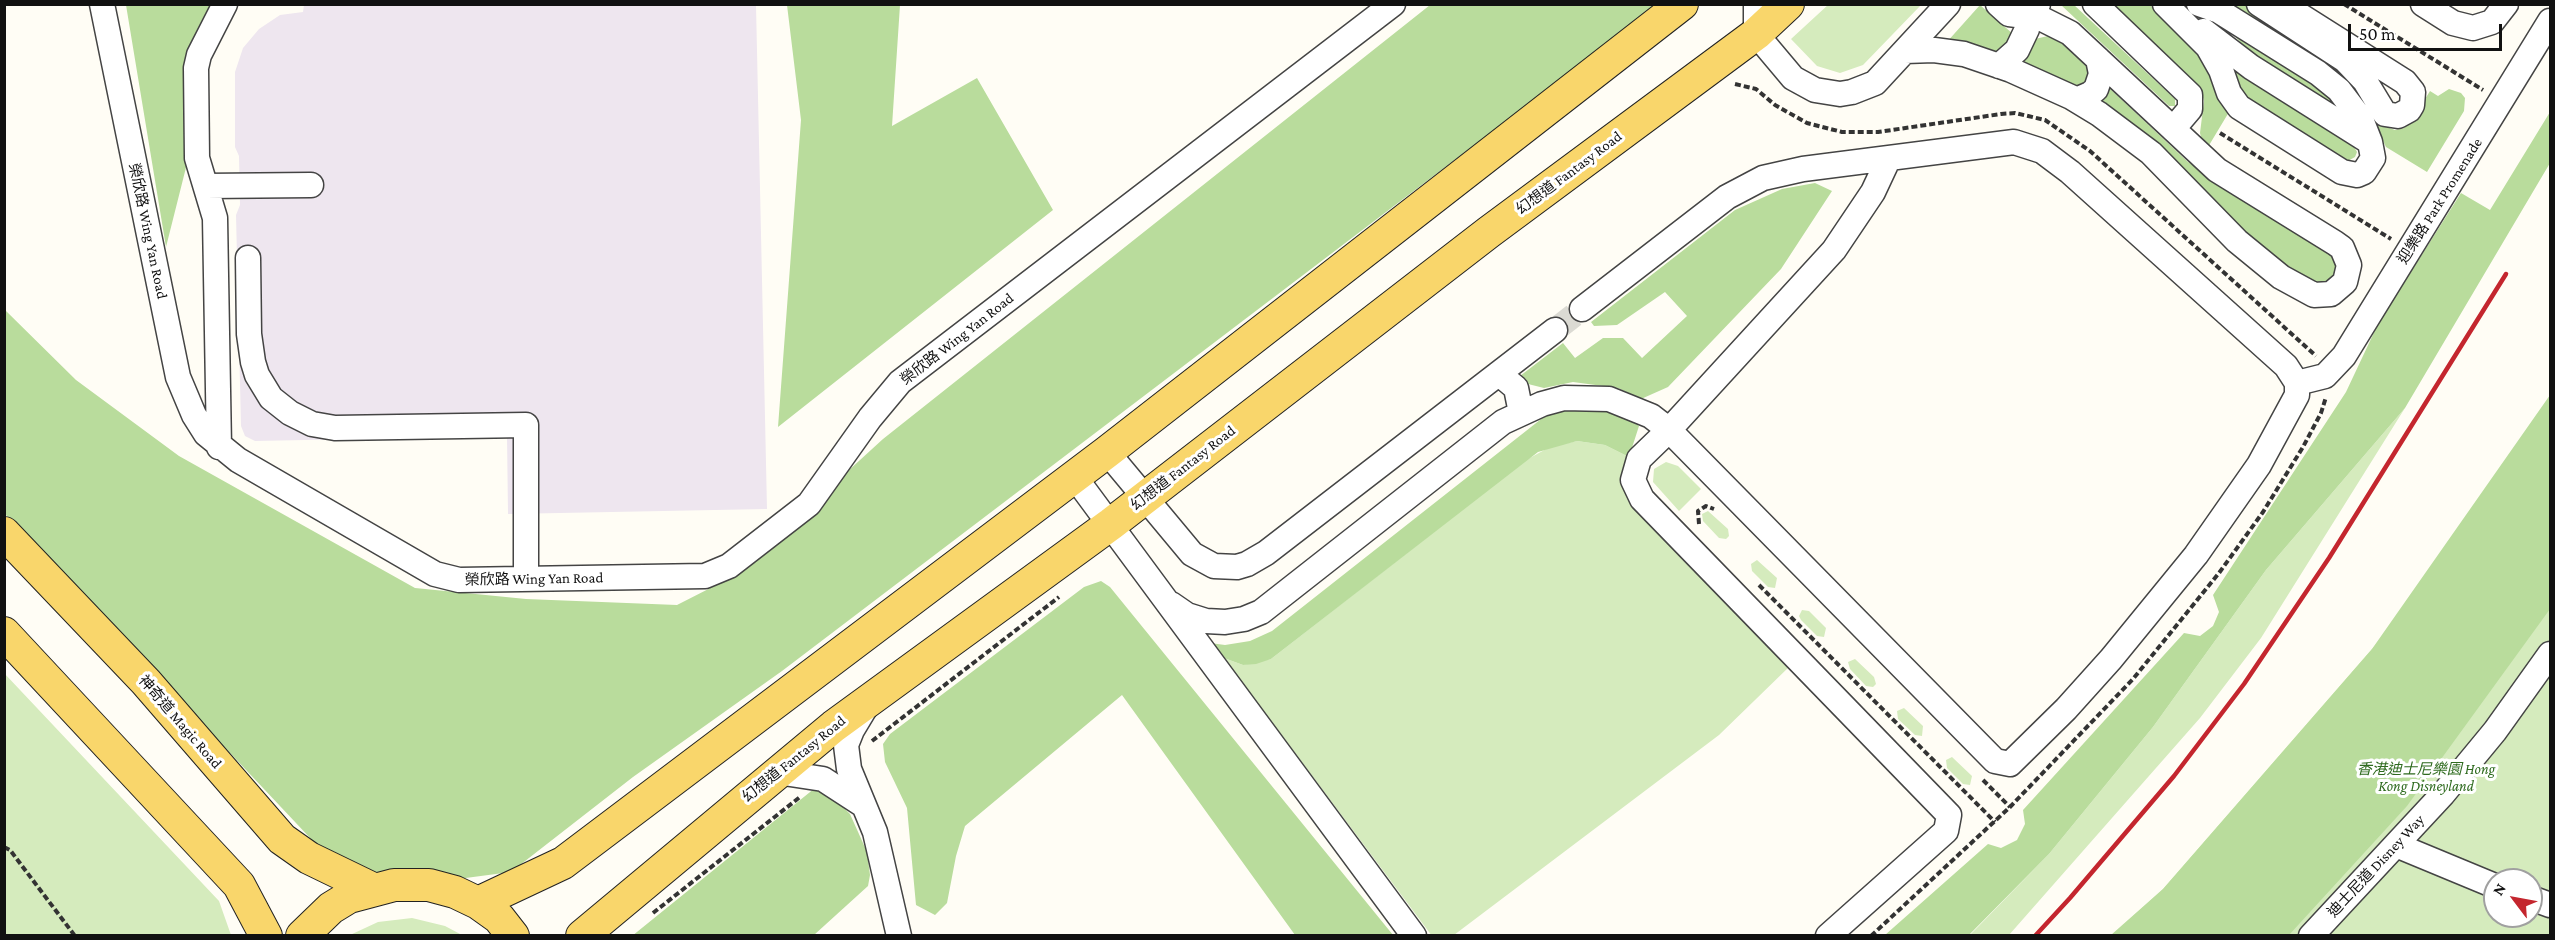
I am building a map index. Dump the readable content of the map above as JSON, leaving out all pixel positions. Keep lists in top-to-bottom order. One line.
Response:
{"streets":{"main road":["幻想道 Fantasy Road","神奇道 Magic Road"],"street":["迎樂路 Park Promenade","榮欣路 Wing Yan Road","迪士尼道 Disney Way"]},"parks":["香港迪士尼樂園 Hong Kong Disneyland"],"scale_bar":"50 m","north":"top left"}
